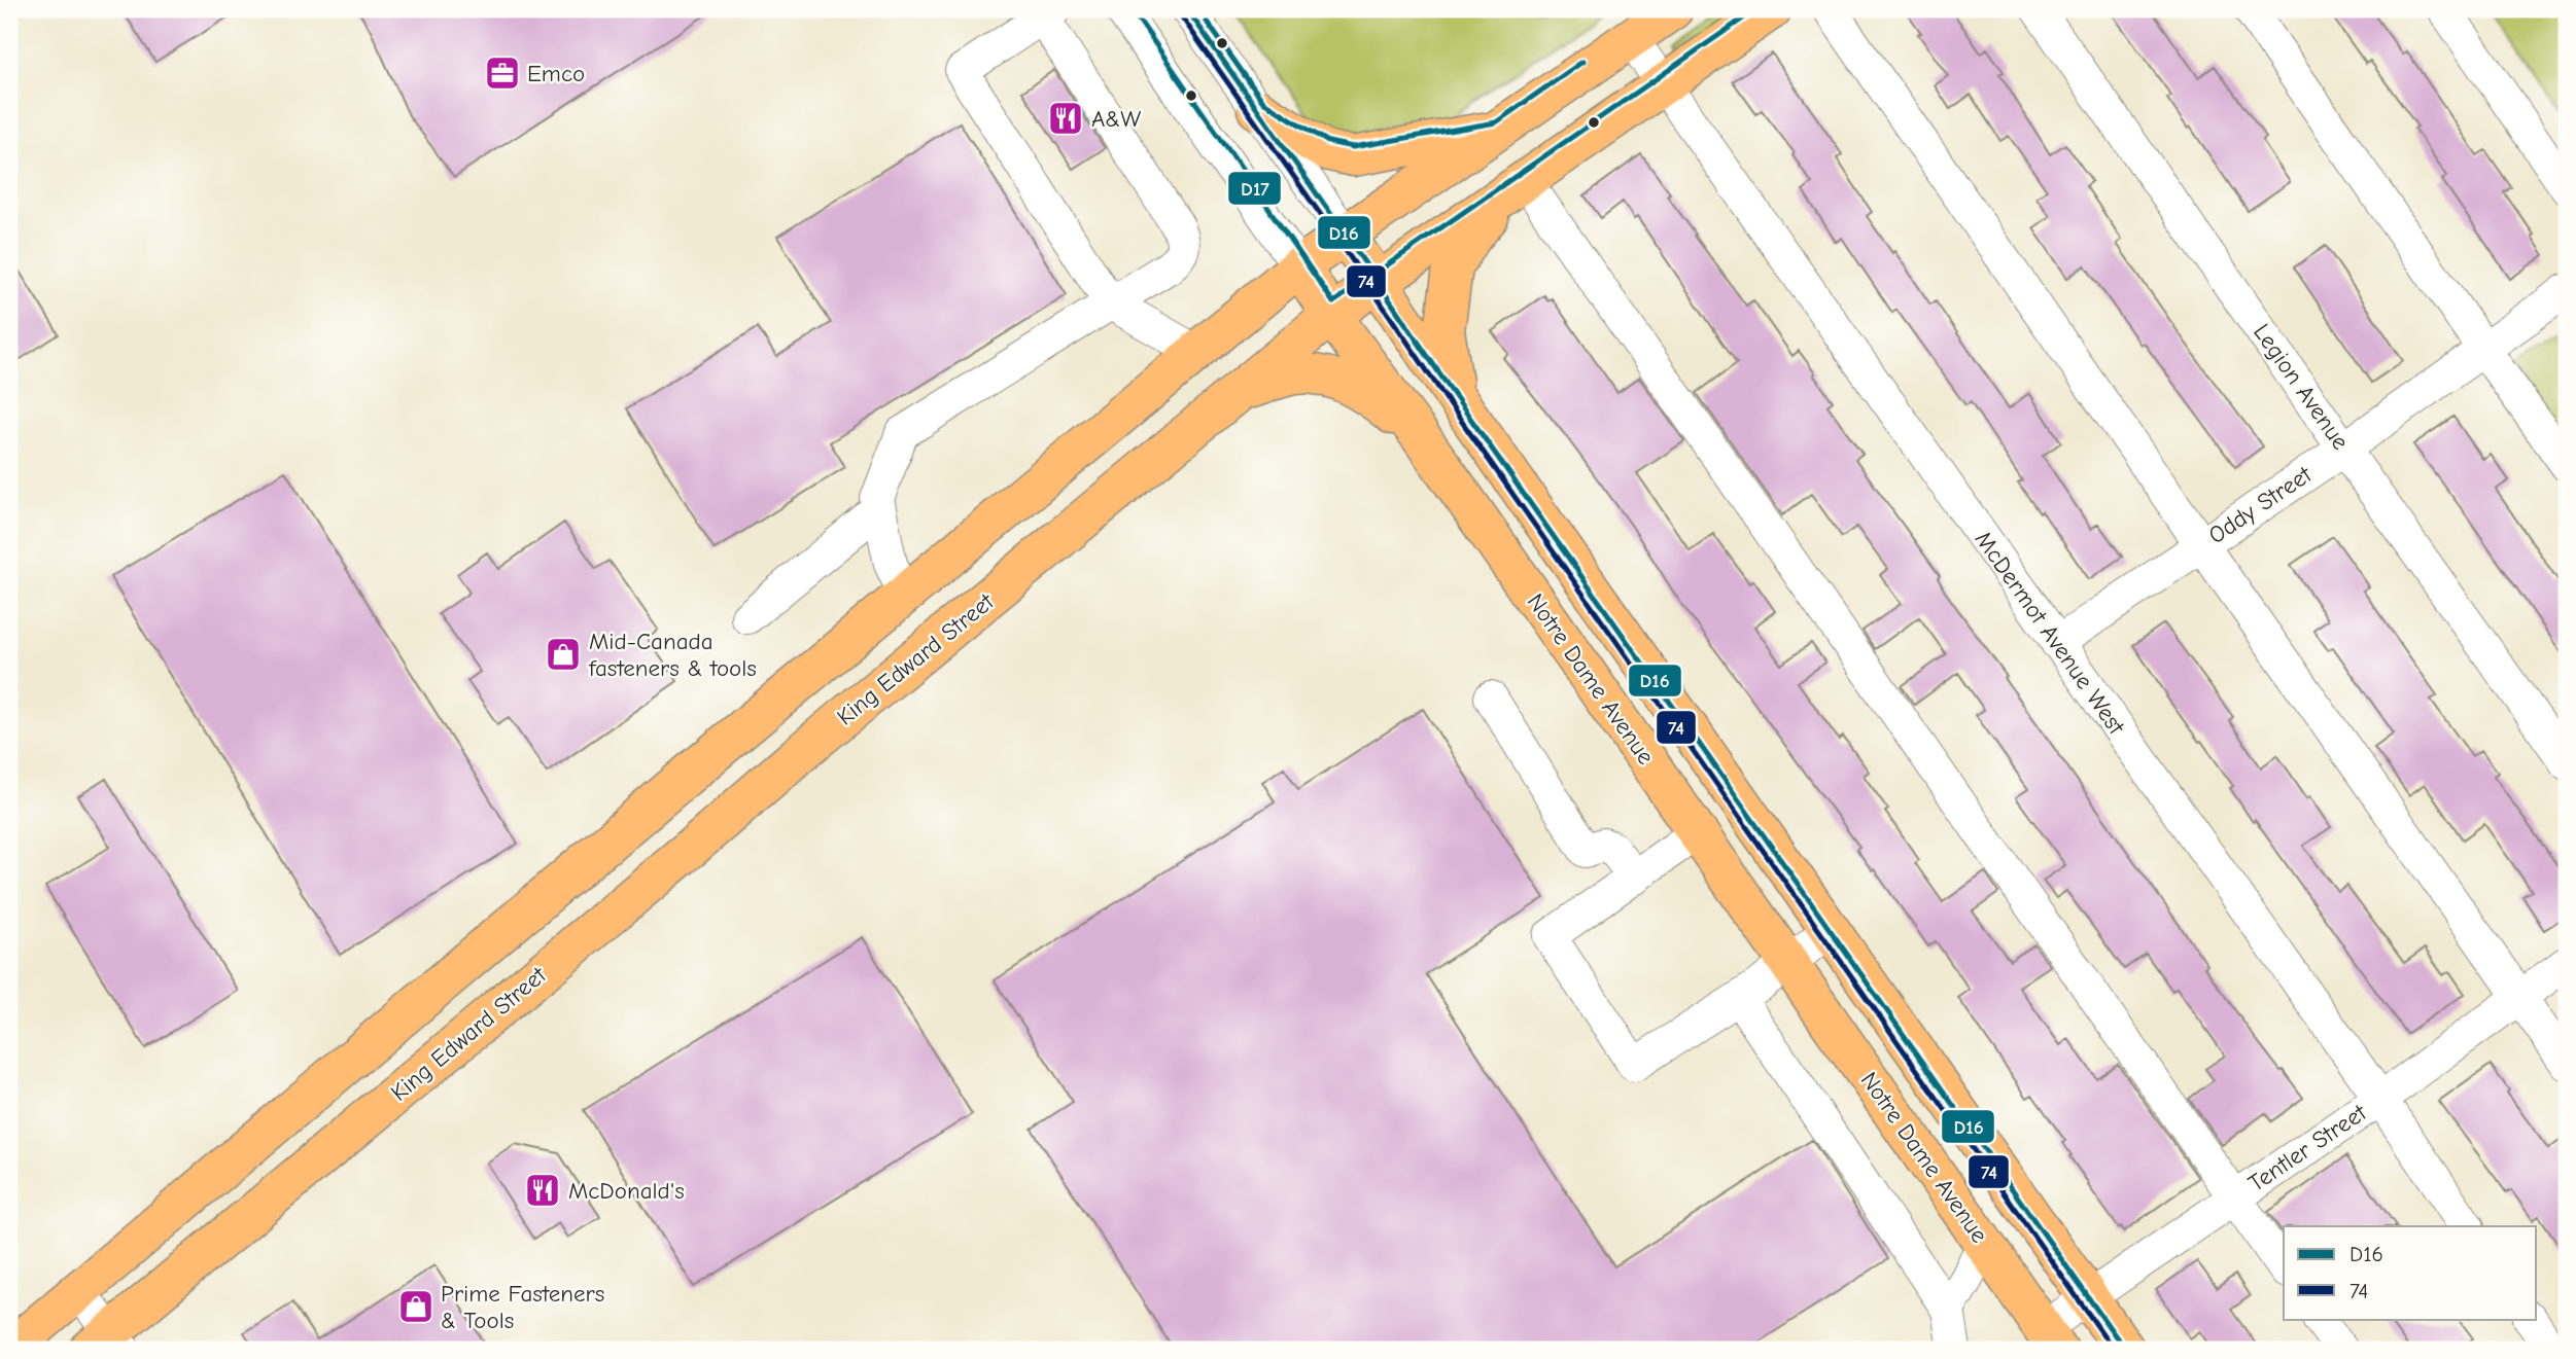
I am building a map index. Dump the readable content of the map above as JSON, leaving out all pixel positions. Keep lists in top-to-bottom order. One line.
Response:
{"streets":{"main road":["King Edward Street","Notre Dame Avenue"],"street":["Legion Avenue","Oddy Street","McDermot Avenue West","Tentler Street"]},"crossings":[["Legion Avenue","Oddy Street"],["Oddy Street","McDermot Avenue West"],["McDermot Avenue West","King Edward Street"],["McDermot Avenue West","Tentler Street"],["King Edward Street","Notre Dame Avenue"],["Notre Dame Avenue","Tentler Street"]],"places":{"office":["Emco"],"restaurant":["A&W","McDonald's"],"shop":["Mid-Canada fasteners & tools","Prime Fasteners & Tools"]},"lines":["transit line D16","transit line D17","transit line 74"],"legend":["D16","74"]}
